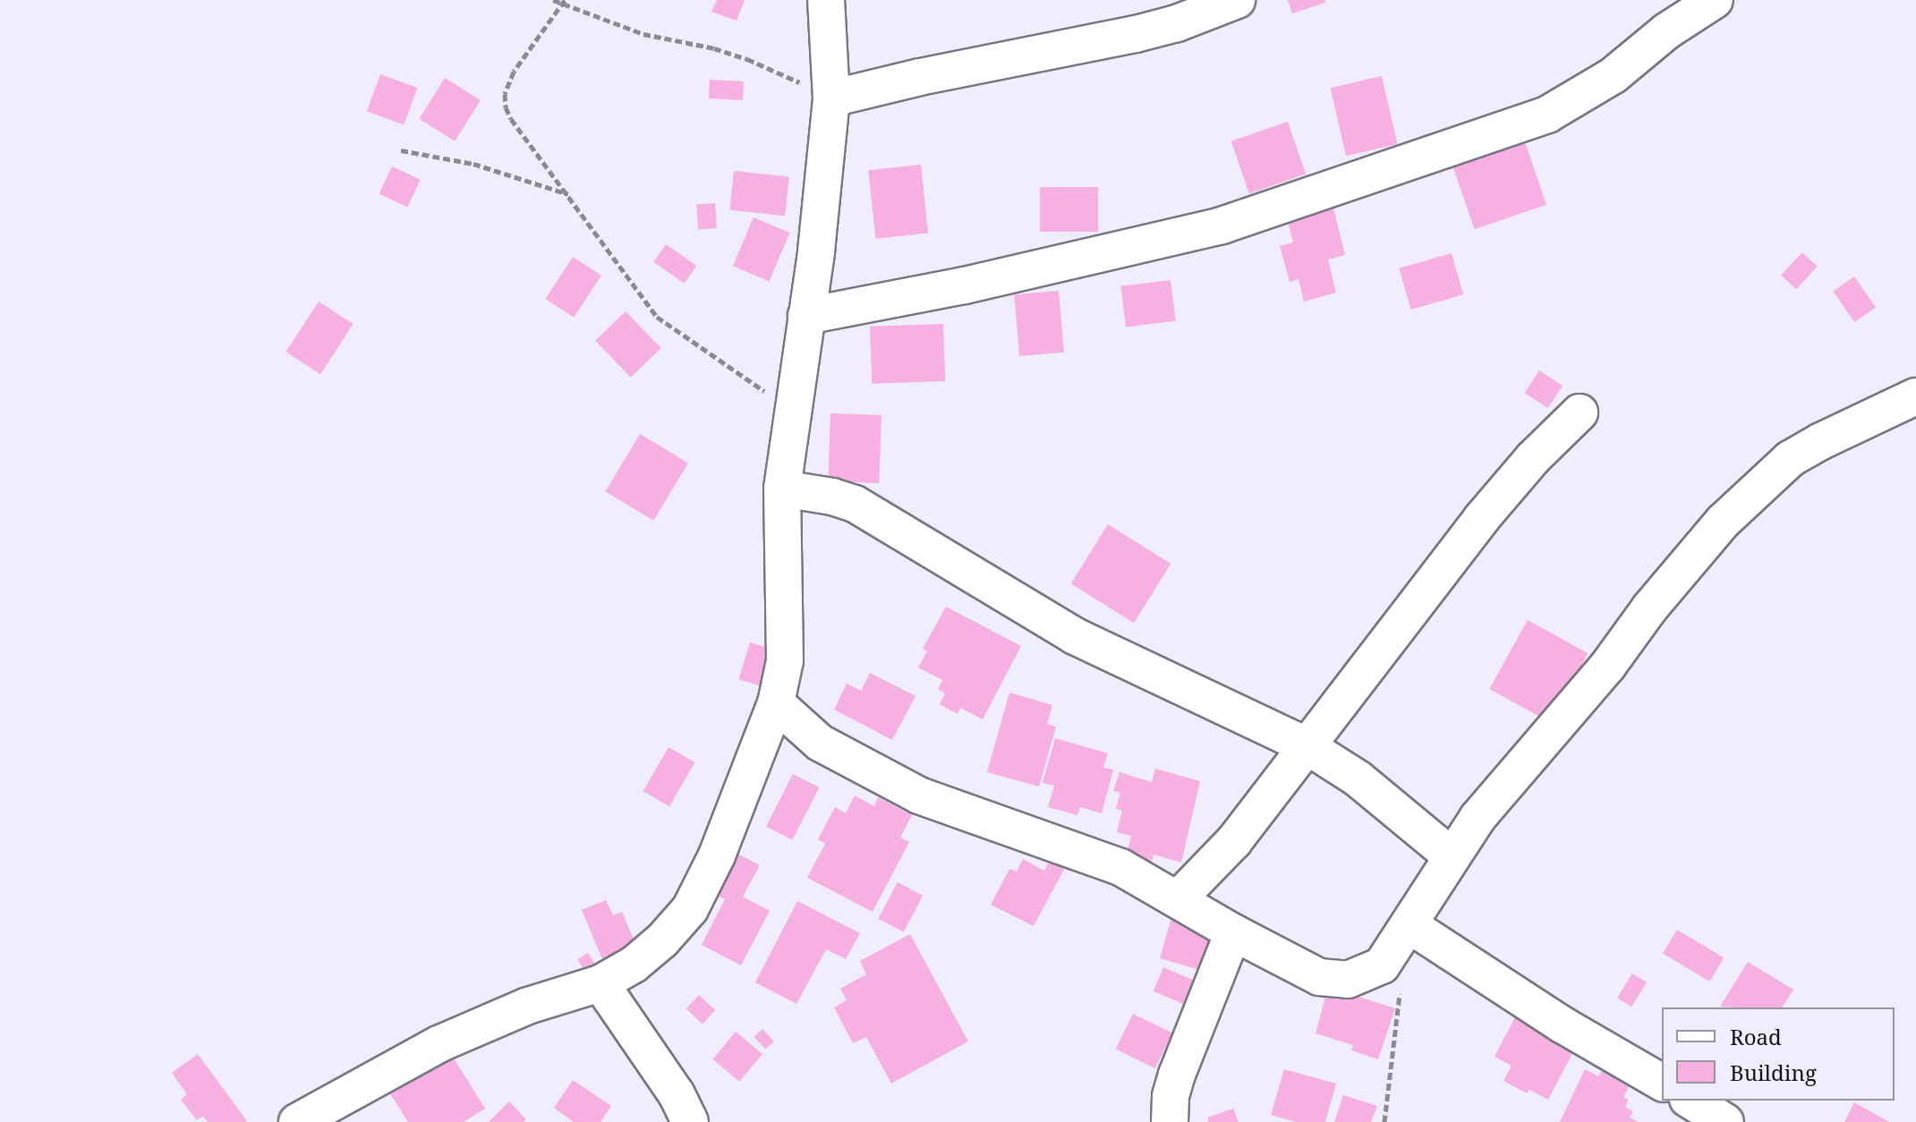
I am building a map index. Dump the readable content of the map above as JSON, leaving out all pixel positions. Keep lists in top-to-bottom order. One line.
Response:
{"legend":["Road","Building"]}
